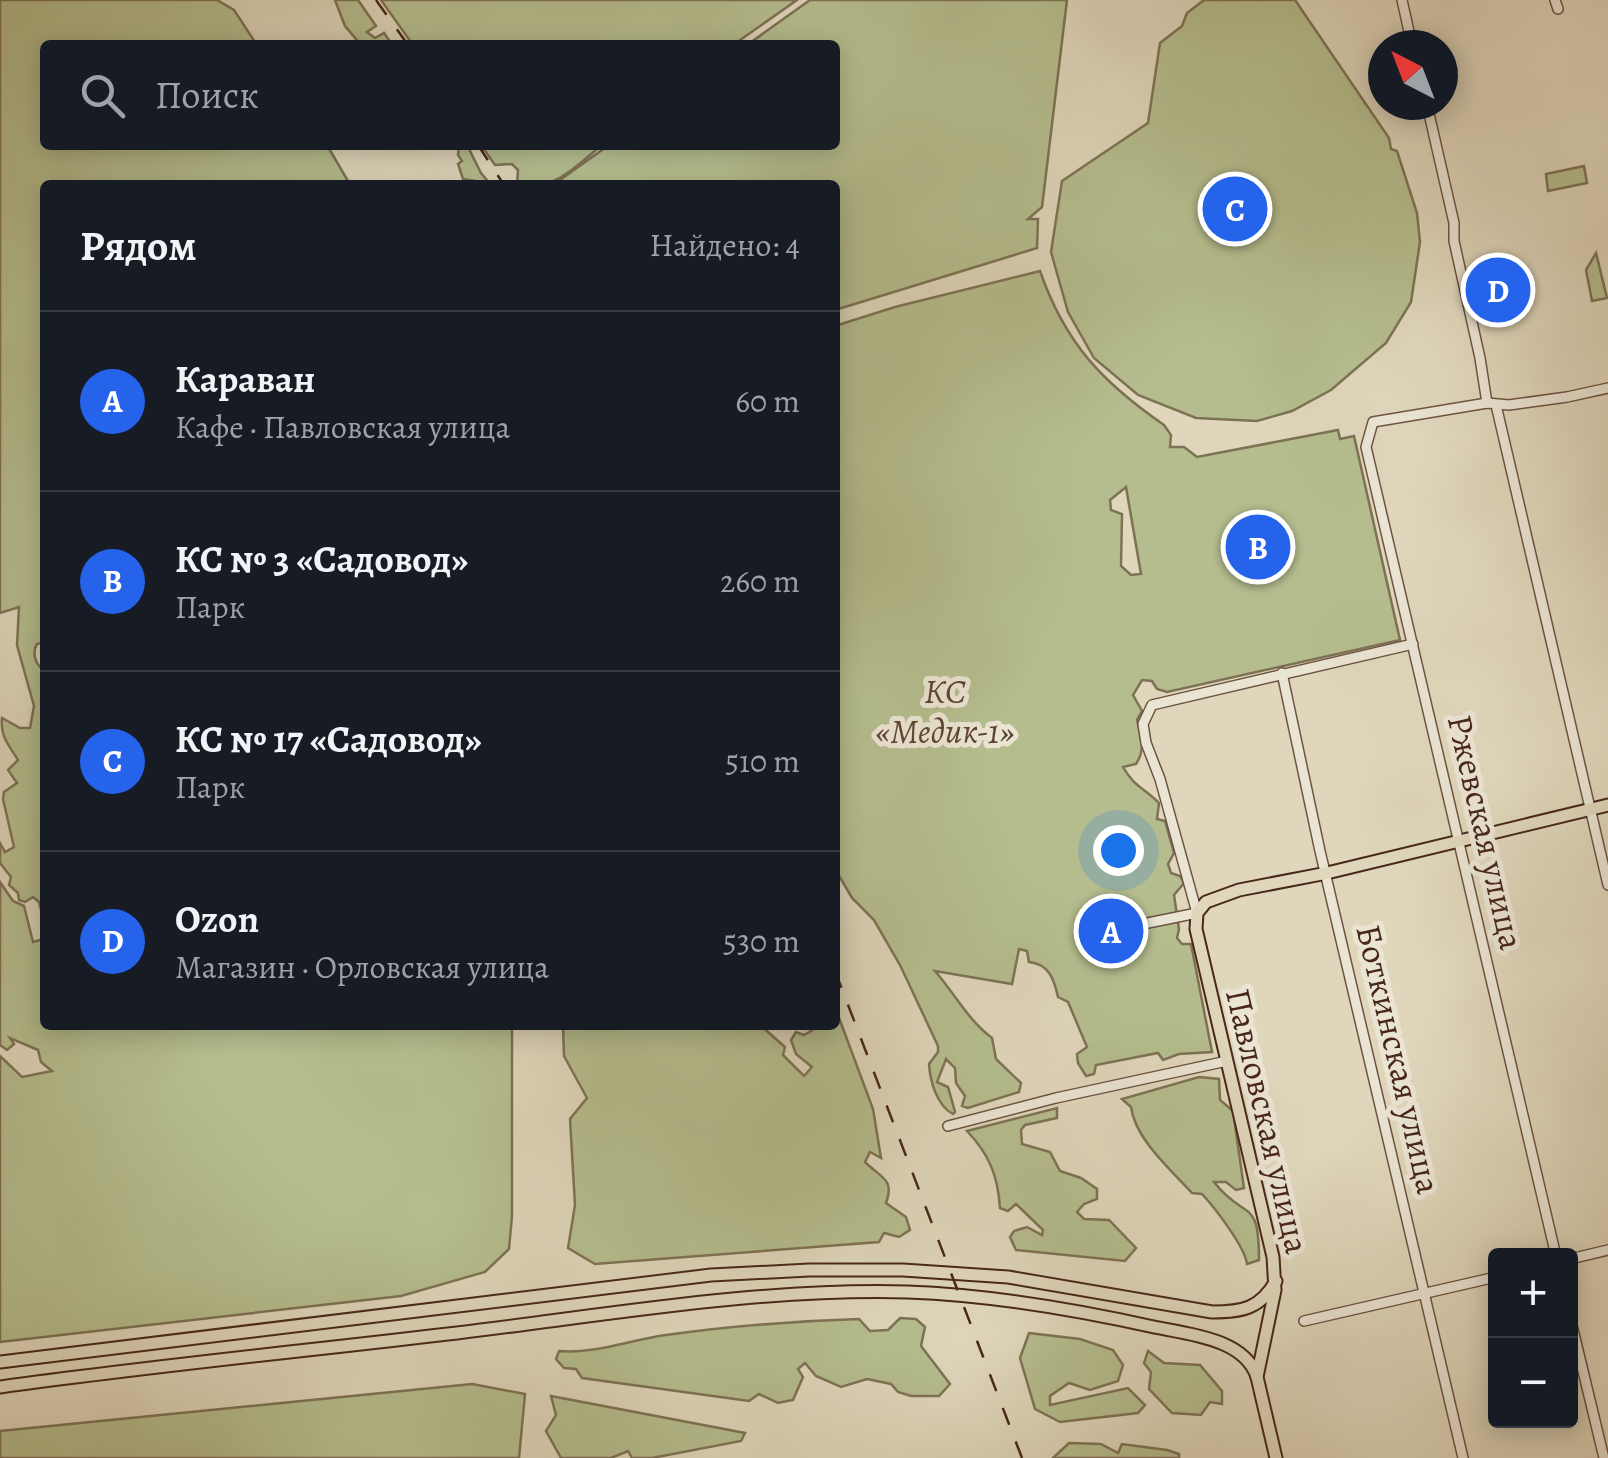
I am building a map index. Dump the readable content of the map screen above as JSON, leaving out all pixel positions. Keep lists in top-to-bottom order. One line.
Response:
{"streets":{"main road":["Павловская улица"],"street":["Ржевская улица","Боткинская улица"]},"crossings":[["Боткинская улица","Павловская улица"]],"parks":["КС «Медик-1»"],"north":"top left","page":{"search":"Поиск","pins":["C","D","B","A"],"heading":["Рядом","Найдено: 4"],"list":[{"mark":"A","name":"Караван","note":"Кафе · Павловская улица","value":"60 m"},{"mark":"B","name":"КС № 3 «Садовод»","note":"Парк","value":"260 m"},{"mark":"C","name":"КС № 17 «Садовод»","note":"Парк","value":"510 m"},{"mark":"D","name":"Ozon","note":"Магазин · Орловская улица","value":"530 m"}],"map_buttons":["+","−"]}}
